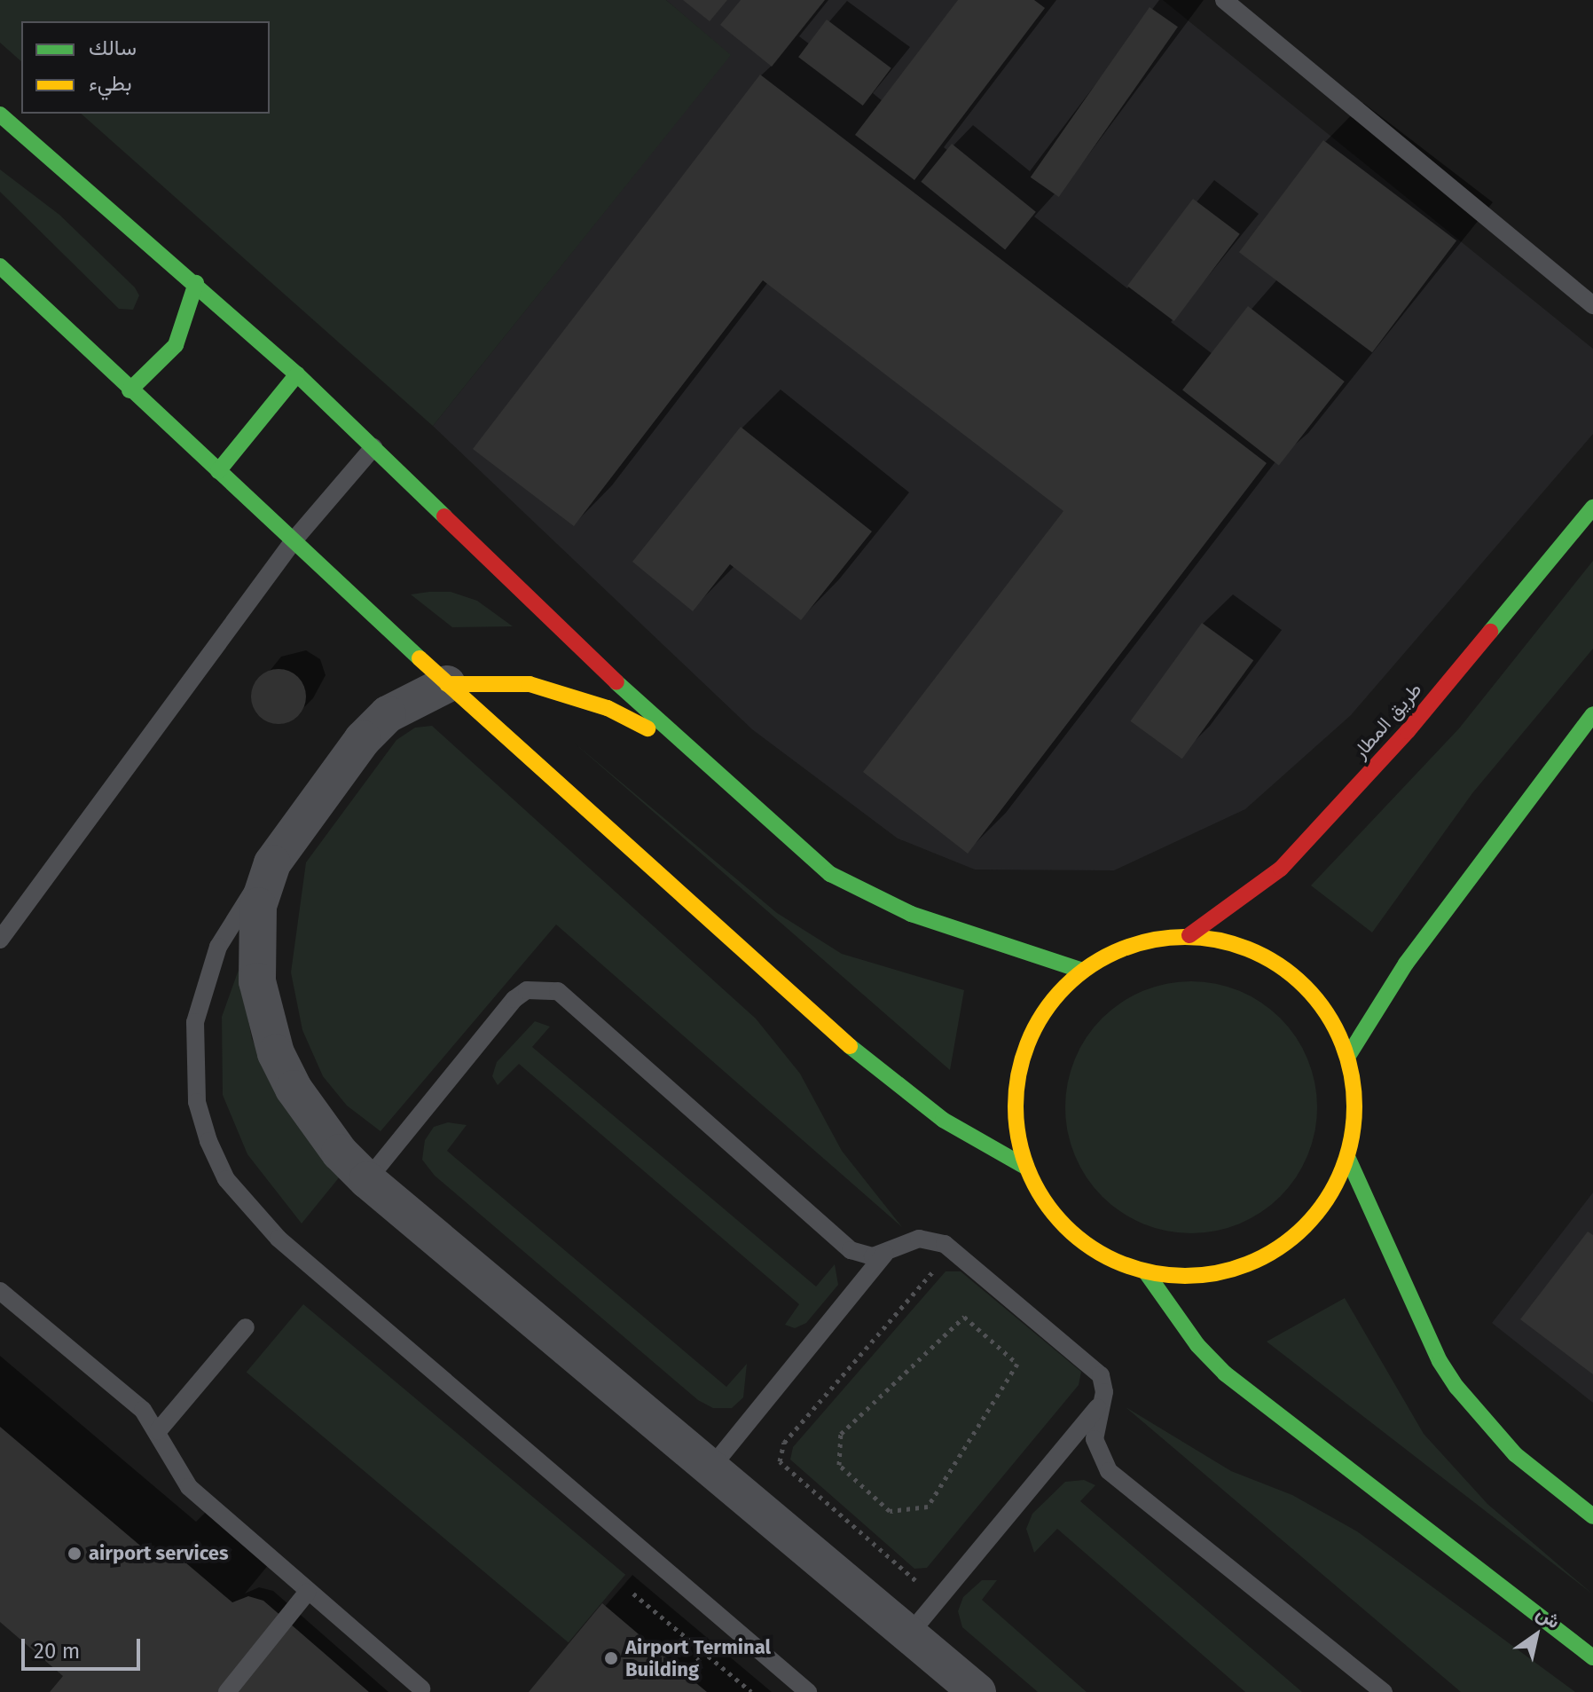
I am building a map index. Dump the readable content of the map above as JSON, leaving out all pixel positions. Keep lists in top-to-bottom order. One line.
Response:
{"streets":{"main road":["طريق المطار"]},"places":["airport services","Airport Terminal Building"],"legend":["سالك","بطيء"],"scale_bar":"20 m","north":"top right"}
